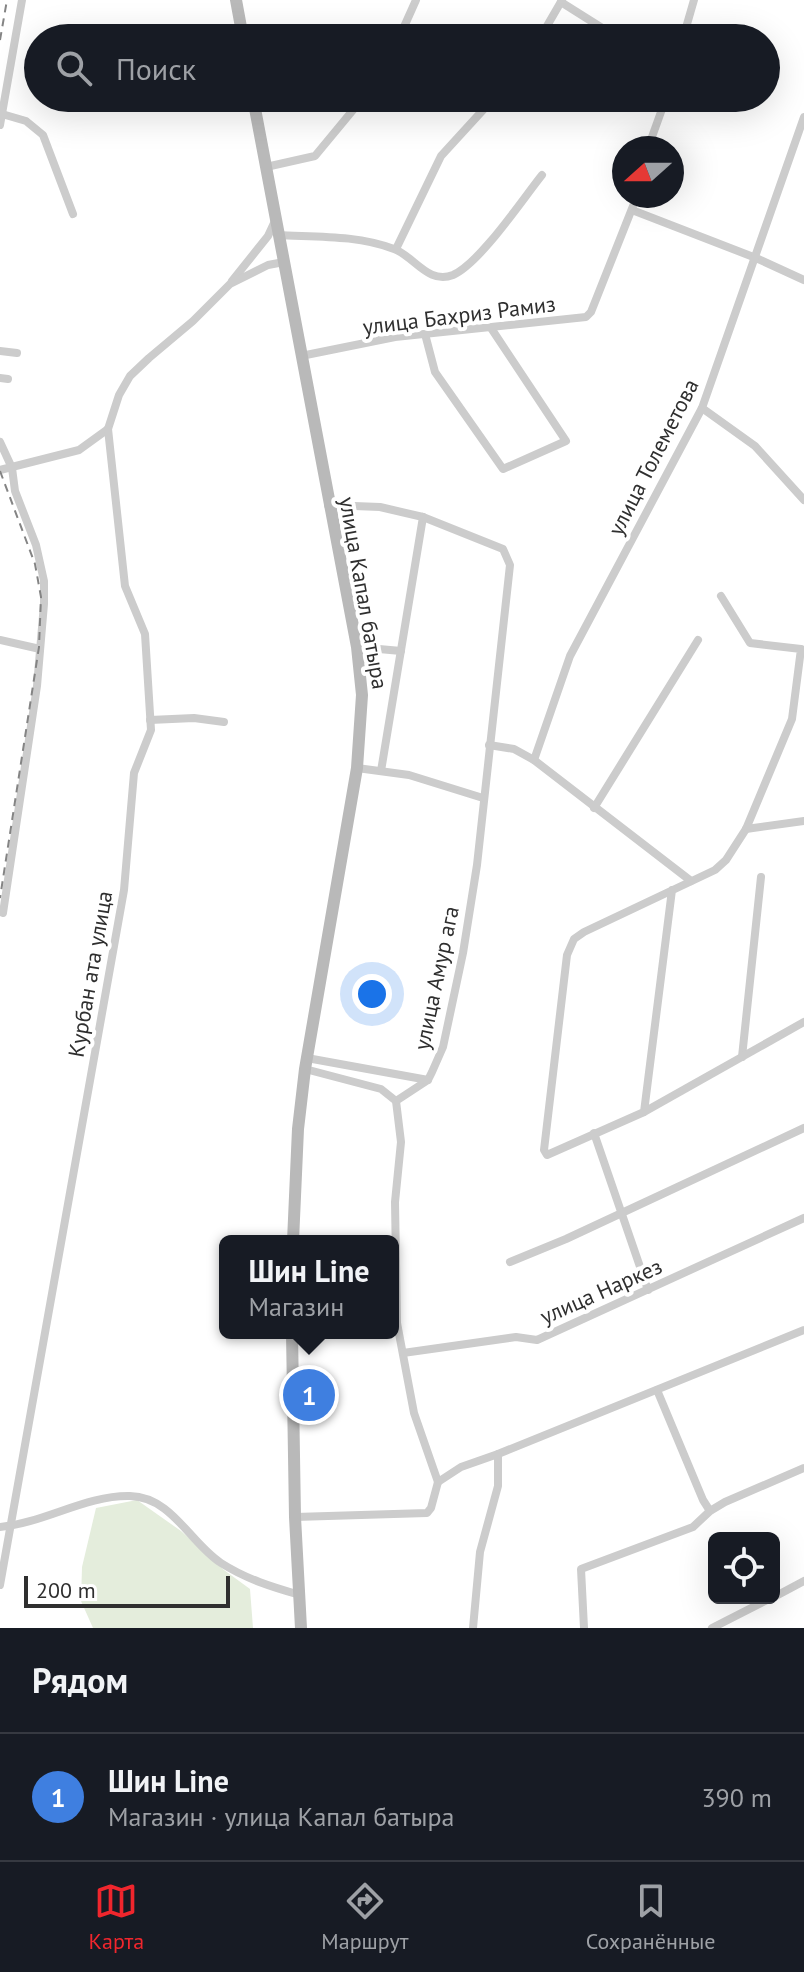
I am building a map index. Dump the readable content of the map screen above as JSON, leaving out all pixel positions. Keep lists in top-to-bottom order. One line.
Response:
{"streets":{"main road":["улица Капал батыра"],"street":["улица Бахриз Рамиз","улица Толеметова","Курбан ата улица","улица Амур ага","улица Наркез"]},"crossings":[["улица Бахриз Рамиз","улица Капал батыра"]],"scale_bar":"200 m","north":"left","page":{"search":"Поиск","popup":["Шин Line","Магазин"],"pins":"1","scale":"200 m","heading":"Рядом","list":[{"mark":"1","name":"Шин Line","note":"Магазин · улица Капал батыра","value":"390 m"}],"nav":["Карта","Маршрут","Сохранённые"]}}
